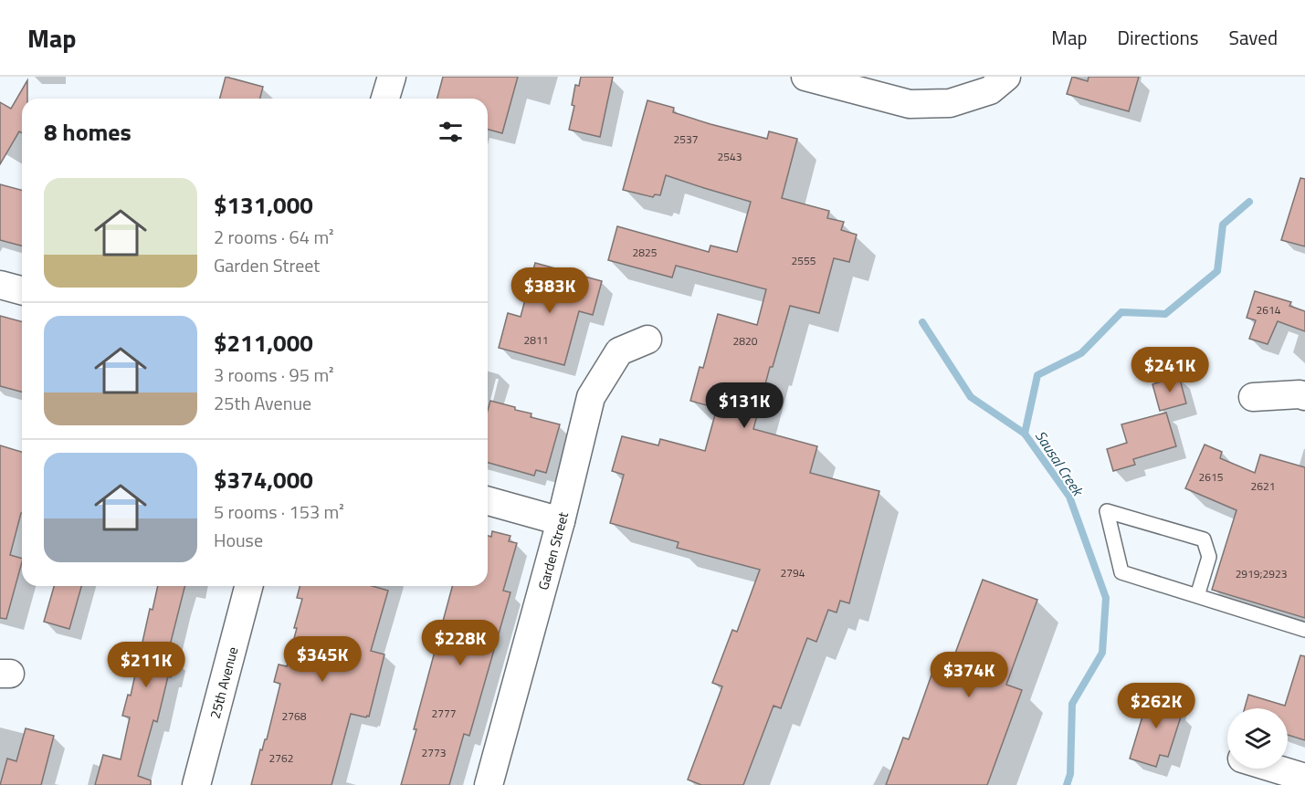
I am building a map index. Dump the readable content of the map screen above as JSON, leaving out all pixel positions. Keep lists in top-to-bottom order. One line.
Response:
{"streets":{"street":["Garden Street","25th Avenue"]},"water":["Sausal Creek"],"house_numbers":["2537","2543","2825","2555","2614","2811","2820","2615","2621","2794","2919;2923","2777","2768","2773","2762"],"page":{"header":"Map","nav":["Map","Directions","Saved"],"heading":"8 homes","list":[{"name":"$131,000","note":"2 rooms · 64 m² · Garden Street"},{"name":"$211,000","note":"3 rooms · 95 m² · 25th Avenue"},{"name":"$374,000","note":"5 rooms · 153 m² · House"}],"price":["$383K","$241K","$131K","$228K","$345K","$211K","$374K","$262K"]}}
